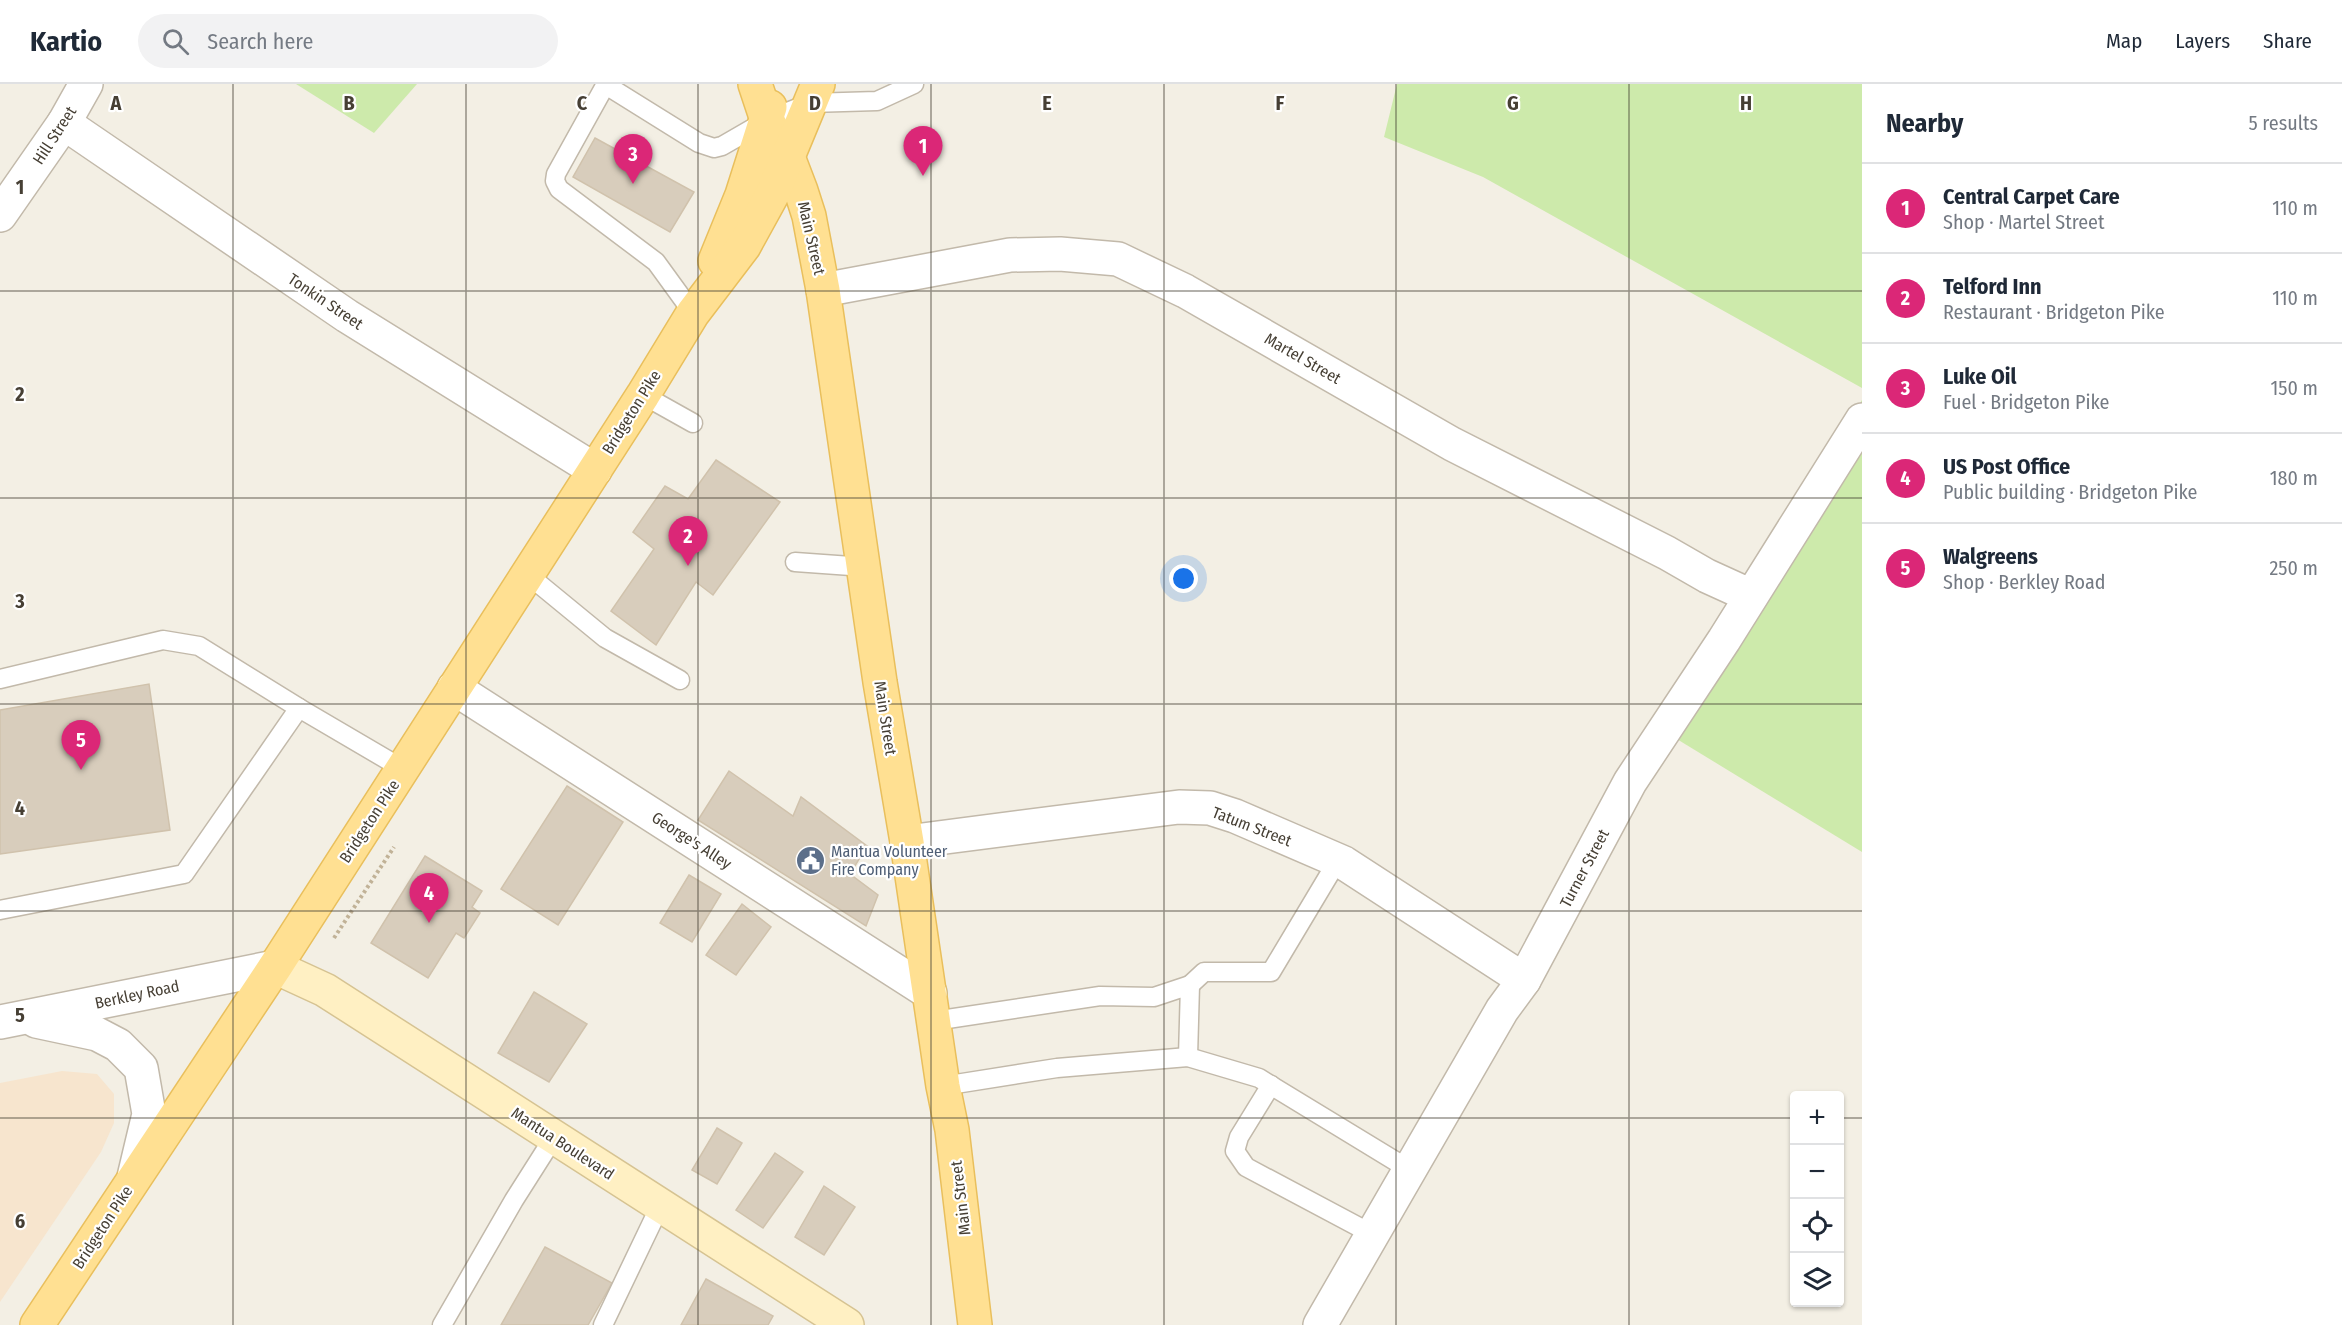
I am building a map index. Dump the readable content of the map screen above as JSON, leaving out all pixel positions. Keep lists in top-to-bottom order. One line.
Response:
{"streets":{"main road":["Main Street","Bridgeton Pike","Mantua Boulevard"],"street":["Hill Street","Tonkin Street","Martel Street","Tatum Street","George's Alley","Turner Street","Berkley Road"]},"crossings":[["Hill Street","Tonkin Street"],["Main Street","Martel Street"],["Main Street","Bridgeton Pike"],["Main Street","Tatum Street"],["Main Street","George's Alley"],["Tonkin Street","Bridgeton Pike"],["Martel Street","Turner Street"],["Bridgeton Pike","George's Alley"],["Bridgeton Pike","Berkley Road"],["Bridgeton Pike","Mantua Boulevard"],["Tatum Street","Turner Street"],["Berkley Road","Mantua Boulevard"]],"places":{"public building":["Mantua Volunteer Fire Company"]},"page":{"header":"Kartio","search":"Search here","nav":["Map","Layers","Share"],"heading":["Nearby","5 results"],"pins":["1","3","2","5","4"],"list":[{"mark":"1","name":"Central Carpet Care","note":"Shop · Martel Street","value":"110 m"},{"mark":"2","name":"Telford Inn","note":"Restaurant · Bridgeton Pike","value":"110 m"},{"mark":"3","name":"Luke Oil","note":"Fuel · Bridgeton Pike","value":"150 m"},{"mark":"4","name":"US Post Office","note":"Public building · Bridgeton Pike","value":"180 m"},{"mark":"5","name":"Walgreens","note":"Shop · Berkley Road","value":"250 m"}],"map_buttons":["+","−"]},"grid":{"columns":["A","B","C","D","E","F","G","H"],"rows":["1","2","3","4","5","6"]}}
